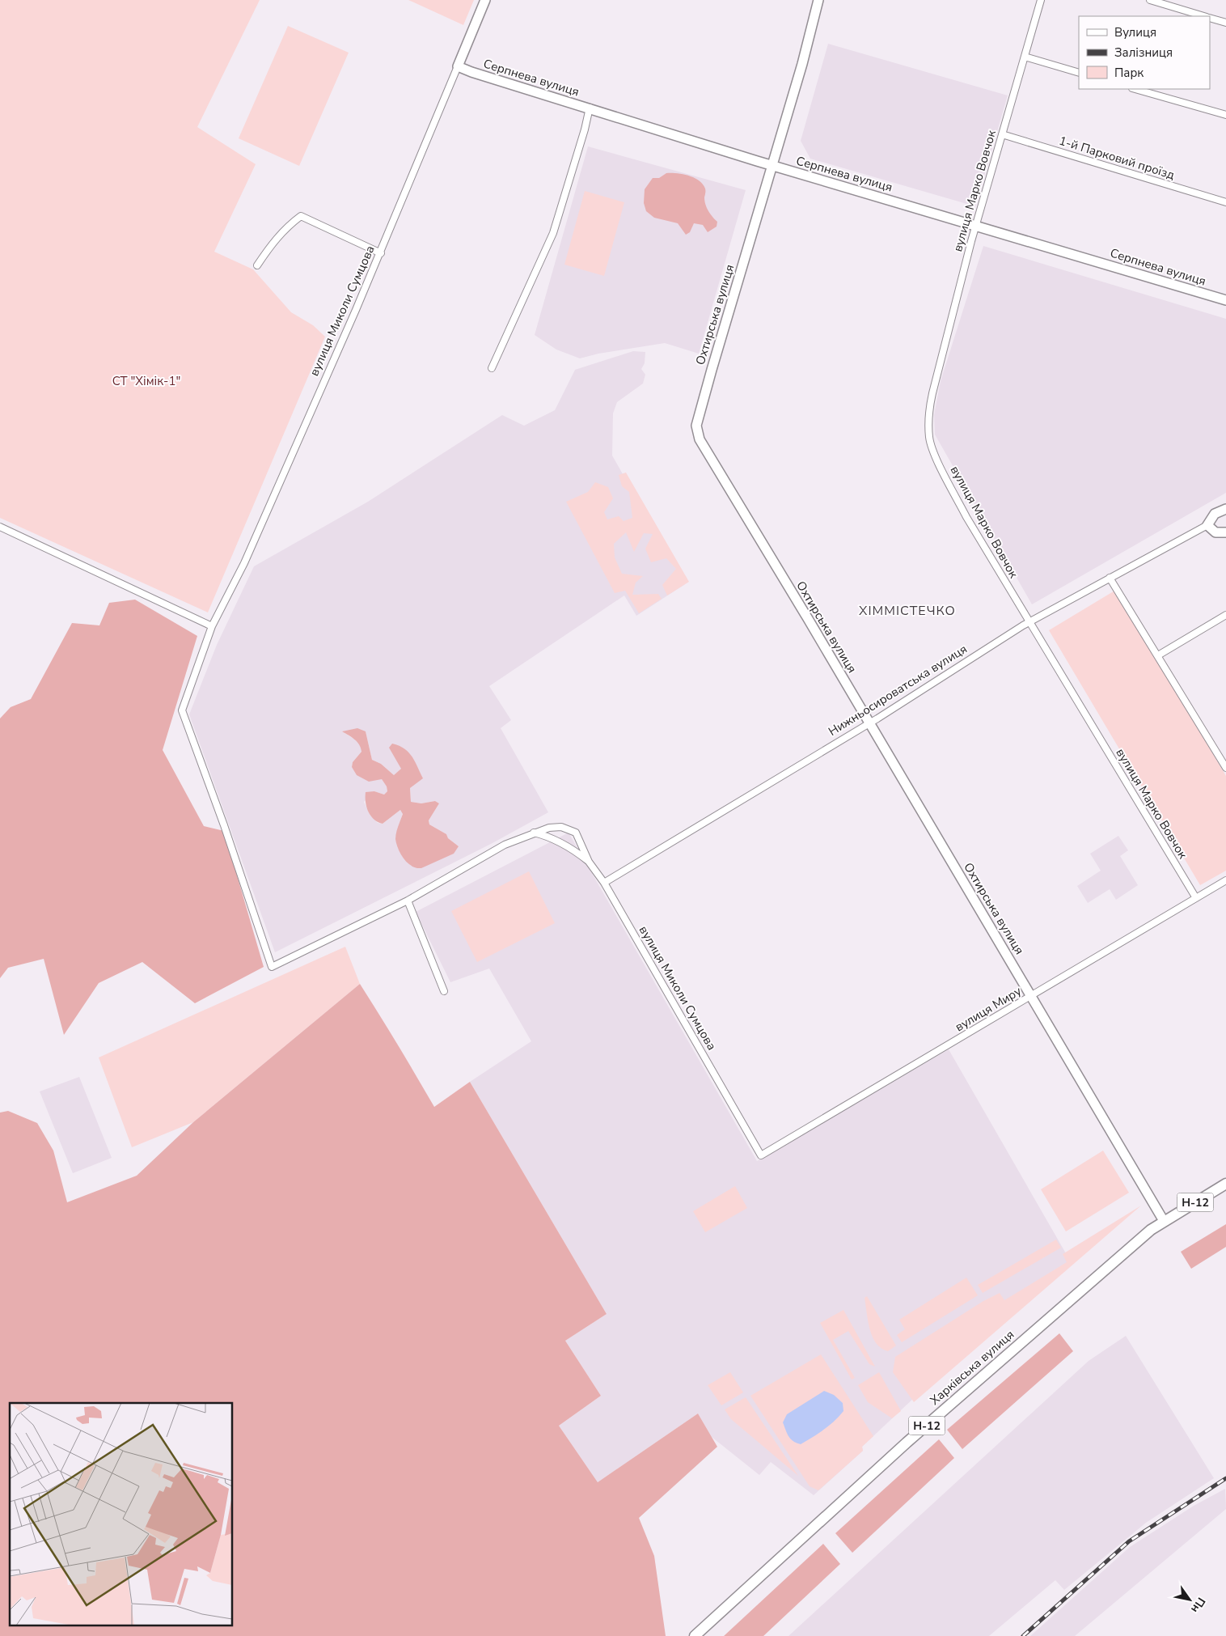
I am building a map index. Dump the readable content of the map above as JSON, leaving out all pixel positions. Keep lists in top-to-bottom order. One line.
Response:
{"streets":{"main road":["Серпнева вулиця","вулиця Миколи Сумцова","Охтирська вулиця","Нижньосироватська вулиця","Н-12","Харківська вулиця"],"street":["1-й Парковий проїзд","вулиця Марко Вовчок","вулиця Миру"]},"crossings":[["Серпнева вулиця","вулиця Марко Вовчок"],["Серпнева вулиця","вулиця Миколи Сумцова"],["Серпнева вулиця","Охтирська вулиця"],["1-й Парковий проїзд","вулиця Марко Вовчок"],["вулиця Марко Вовчок","Нижньосироватська вулиця"],["вулиця Марко Вовчок","вулиця Миру"],["вулиця Миколи Сумцова","Нижньосироватська вулиця"],["вулиця Миколи Сумцова","вулиця Миру"],["Охтирська вулиця","Нижньосироватська вулиця"],["Охтирська вулиця","вулиця Миру"],["Охтирська вулиця","Харківська вулиця"]],"districts":["ХІММІСТЕЧКО"],"parks":["СТ \"Хімік-1\""],"legend":["Вулиця","Залізниця","Парк"],"north":"bottom right"}
